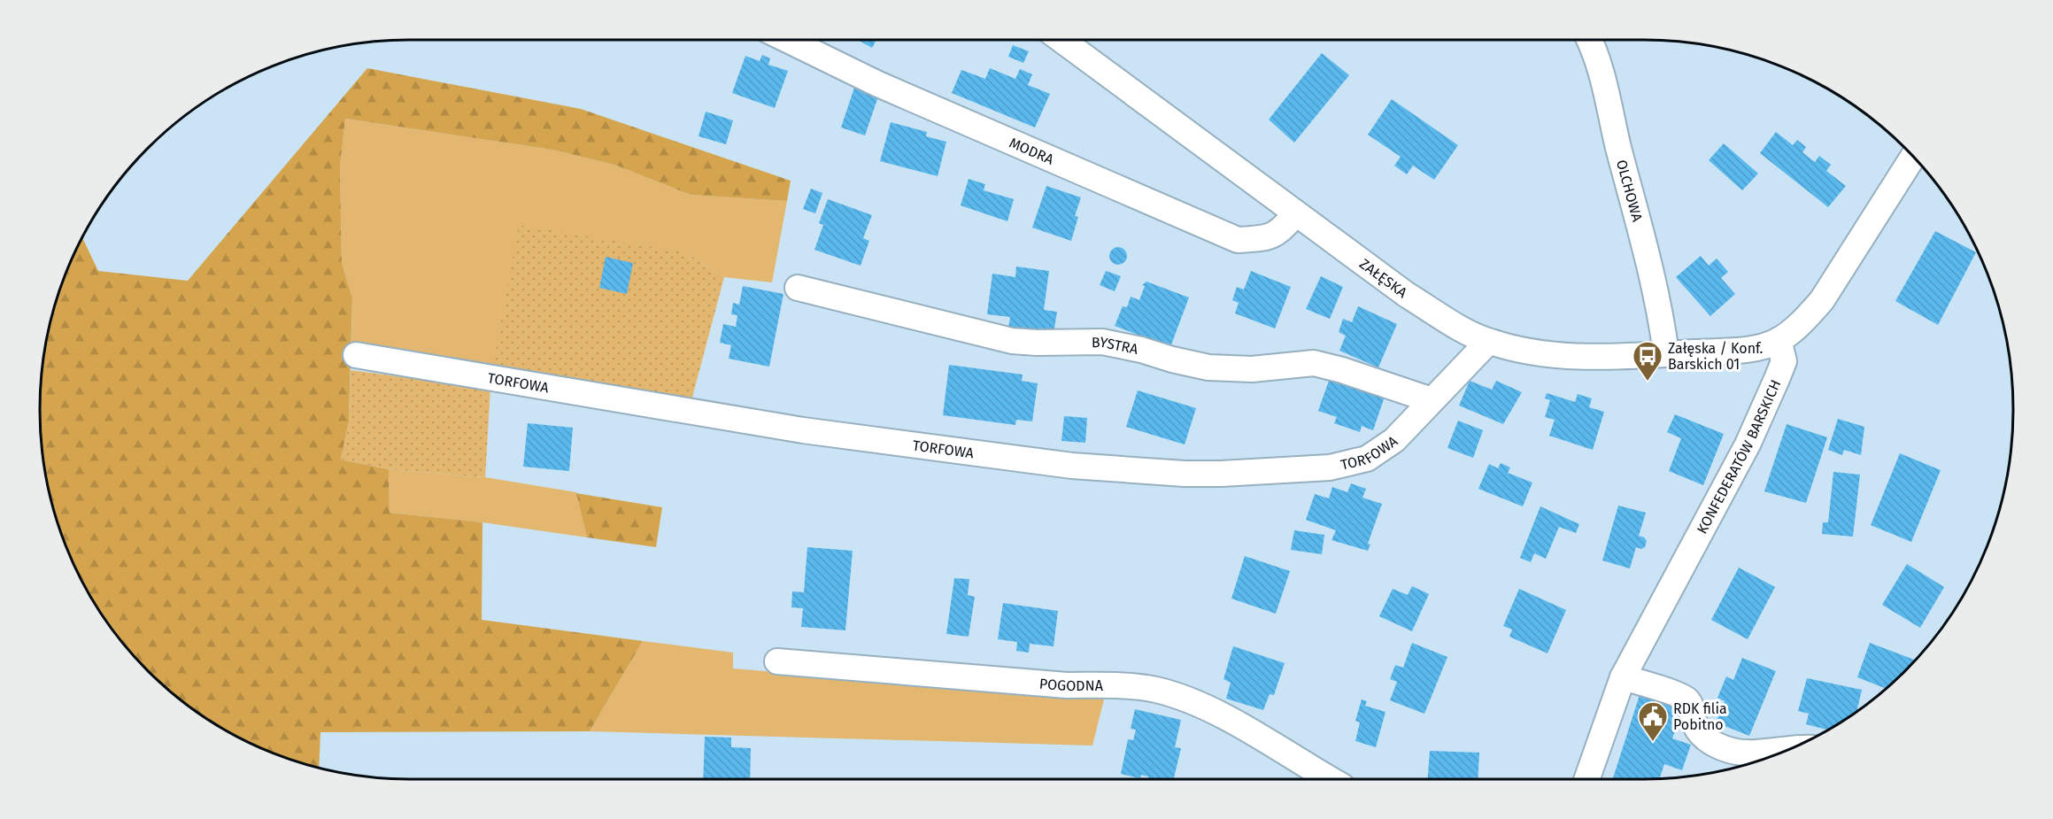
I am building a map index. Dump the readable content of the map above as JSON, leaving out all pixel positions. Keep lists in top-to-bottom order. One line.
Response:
{"streets":{"street":["MODRA","OLCHOWA","ZAŁĘSKA","BYSTRA","TORFOWA","KONFEDERATÓW BARSKICH","POGODNA"]},"crossings":[["MODRA","ZAŁĘSKA"],["OLCHOWA","ZAŁĘSKA"],["ZAŁĘSKA","TORFOWA"],["ZAŁĘSKA","KONFEDERATÓW BARSKICH"],["BYSTRA","TORFOWA"]],"places":{"bus stop":["Załęska / Konf. Barskich 01"],"public building":["RDK filia Pobitno"]}}
